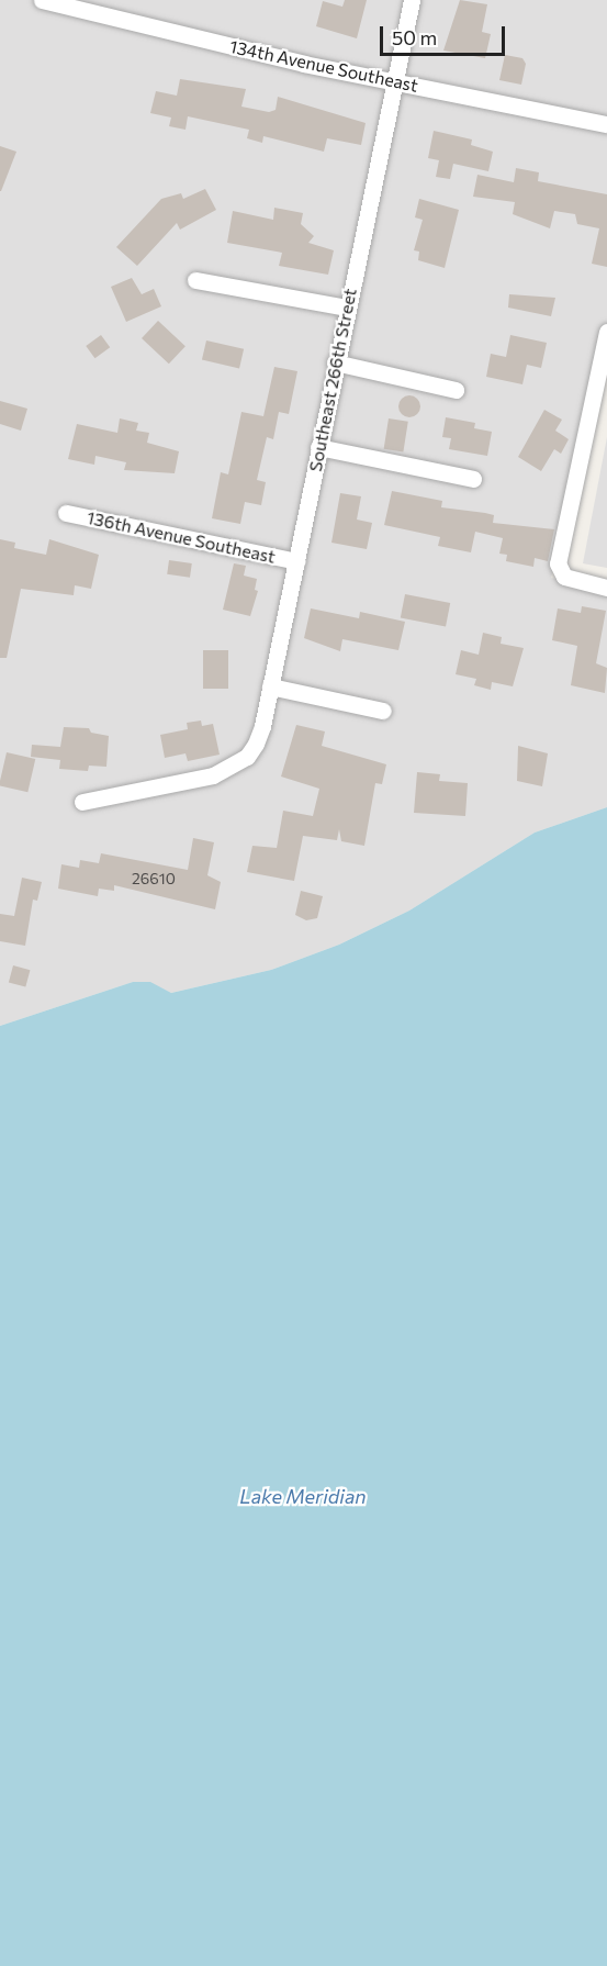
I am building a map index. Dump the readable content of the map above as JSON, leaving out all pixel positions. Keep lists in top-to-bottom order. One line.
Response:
{"streets":{"street":["134th Avenue Southeast","Southeast 266th Street","136th Avenue Southeast"]},"crossings":[["134th Avenue Southeast","Southeast 266th Street"],["Southeast 266th Street","136th Avenue Southeast"]],"water":["Lake Meridian"],"house_numbers":["26610"],"scale_bar":"50 m"}
